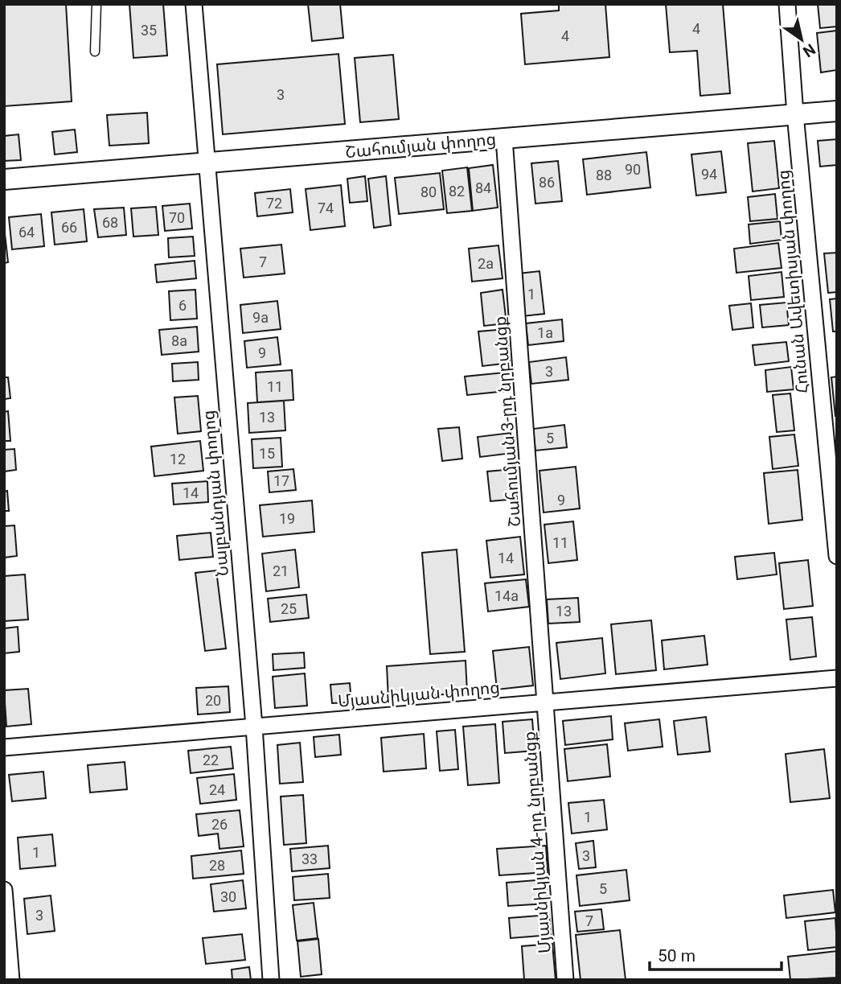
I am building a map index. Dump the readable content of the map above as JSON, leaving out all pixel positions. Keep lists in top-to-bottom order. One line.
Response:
{"streets":{"street":["Շահումյան փողոց","Հունան Ավետիսյան փողոց","Շահումյան 3-րդ նրբանցք","Նալբանդյան փողոց","Մյասնիկյան փողոց","Մյասնիկյան 4-րդ նրբանցք"]},"crossings":[["Շահումյան փողոց","Հունան Ավետիսյան փողոց"],["Շահումյան փողոց","Շահումյան 3-րդ նրբանցք"],["Շահումյան փողոց","Նալբանդյան փողոց"],["Շահումյան 3-րդ նրբանցք","Մյասնիկյան փողոց"],["Շահումյան 3-րդ նրբանցք","Մյասնիկյան 4-րդ նրբանցք"],["Նալբանդյան փողոց","Մյասնիկյան փողոց"],["Մյասնիկյան փողոց","Մյասնիկյան 4-րդ նրբանցք"]],"house_numbers":["4","35","4","3","90","94","88","86","84","82","80","72","74","70","68","66","64","7","2a","1","6","9a","1a","8a","9","3","11","13","5","15","12","17","14","9","19","11","14","21","14a","25","13","20","22","24","1","26","1","3","33","28","5","30","3","7"],"scale_bar":"50 m","north":"bottom right"}
